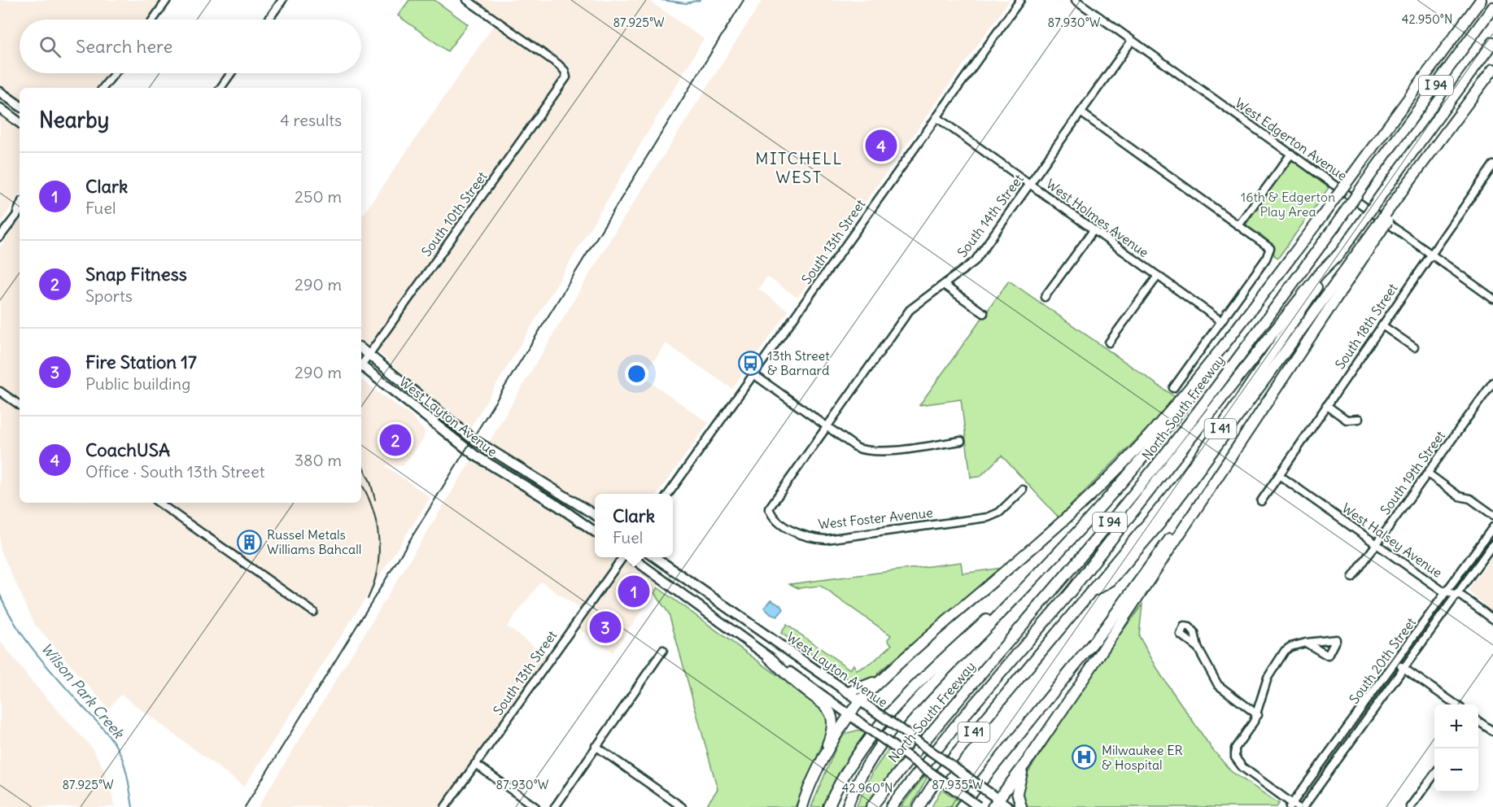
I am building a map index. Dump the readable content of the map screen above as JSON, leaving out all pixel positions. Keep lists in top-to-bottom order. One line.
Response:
{"streets":{"highway":["I 94","North-South Freeway","I 41"],"main road":["West Layton Avenue"],"street":["West Edgerton Avenue","South 10th Street","South 14th Street","West Holmes Avenue","South 13th Street","South 18th Street","South 19th Street","West Foster Avenue","West Halsey Avenue","South 20th Street"]},"crossings":[["West Edgerton Avenue","South 14th Street"],["West Edgerton Avenue","South 18th Street"],["South 10th Street","West Layton Avenue"],["South 14th Street","West Holmes Avenue"],["South 14th Street","West Foster Avenue"],["West Holmes Avenue","South 13th Street"],["South 18th Street","West Halsey Avenue"],["North-South Freeway","I 41"],["South 19th Street","West Halsey Avenue"],["West Halsey Avenue","South 20th Street"]],"districts":["MITCHELL WEST"],"water":["Wilson Park Creek"],"parks":["16th & Edgerton Play Area"],"places":{"bus stop":["13th Street & Barnard"],"building":["Russel Metals Williams Bahcall"],"hospital":["Milwaukee ER & Hospital"]},"page":{"search":"Search here","heading":["Nearby","4 results"],"pins":["4","2","1","3"],"list":[{"mark":"1","name":"Clark","note":"Fuel","value":"250 m"},{"mark":"2","name":"Snap Fitness","note":"Sports","value":"290 m"},{"mark":"3","name":"Fire Station 17","note":"Public building","value":"290 m"},{"mark":"4","name":"CoachUSA","note":"Office · South 13th Street","value":"380 m"}],"popup":["Clark","Fuel"],"map_buttons":["+","−"]},"coordinates":["42.950°N","87.925°W","87.930°W","87.935°W","42.960°N"]}
